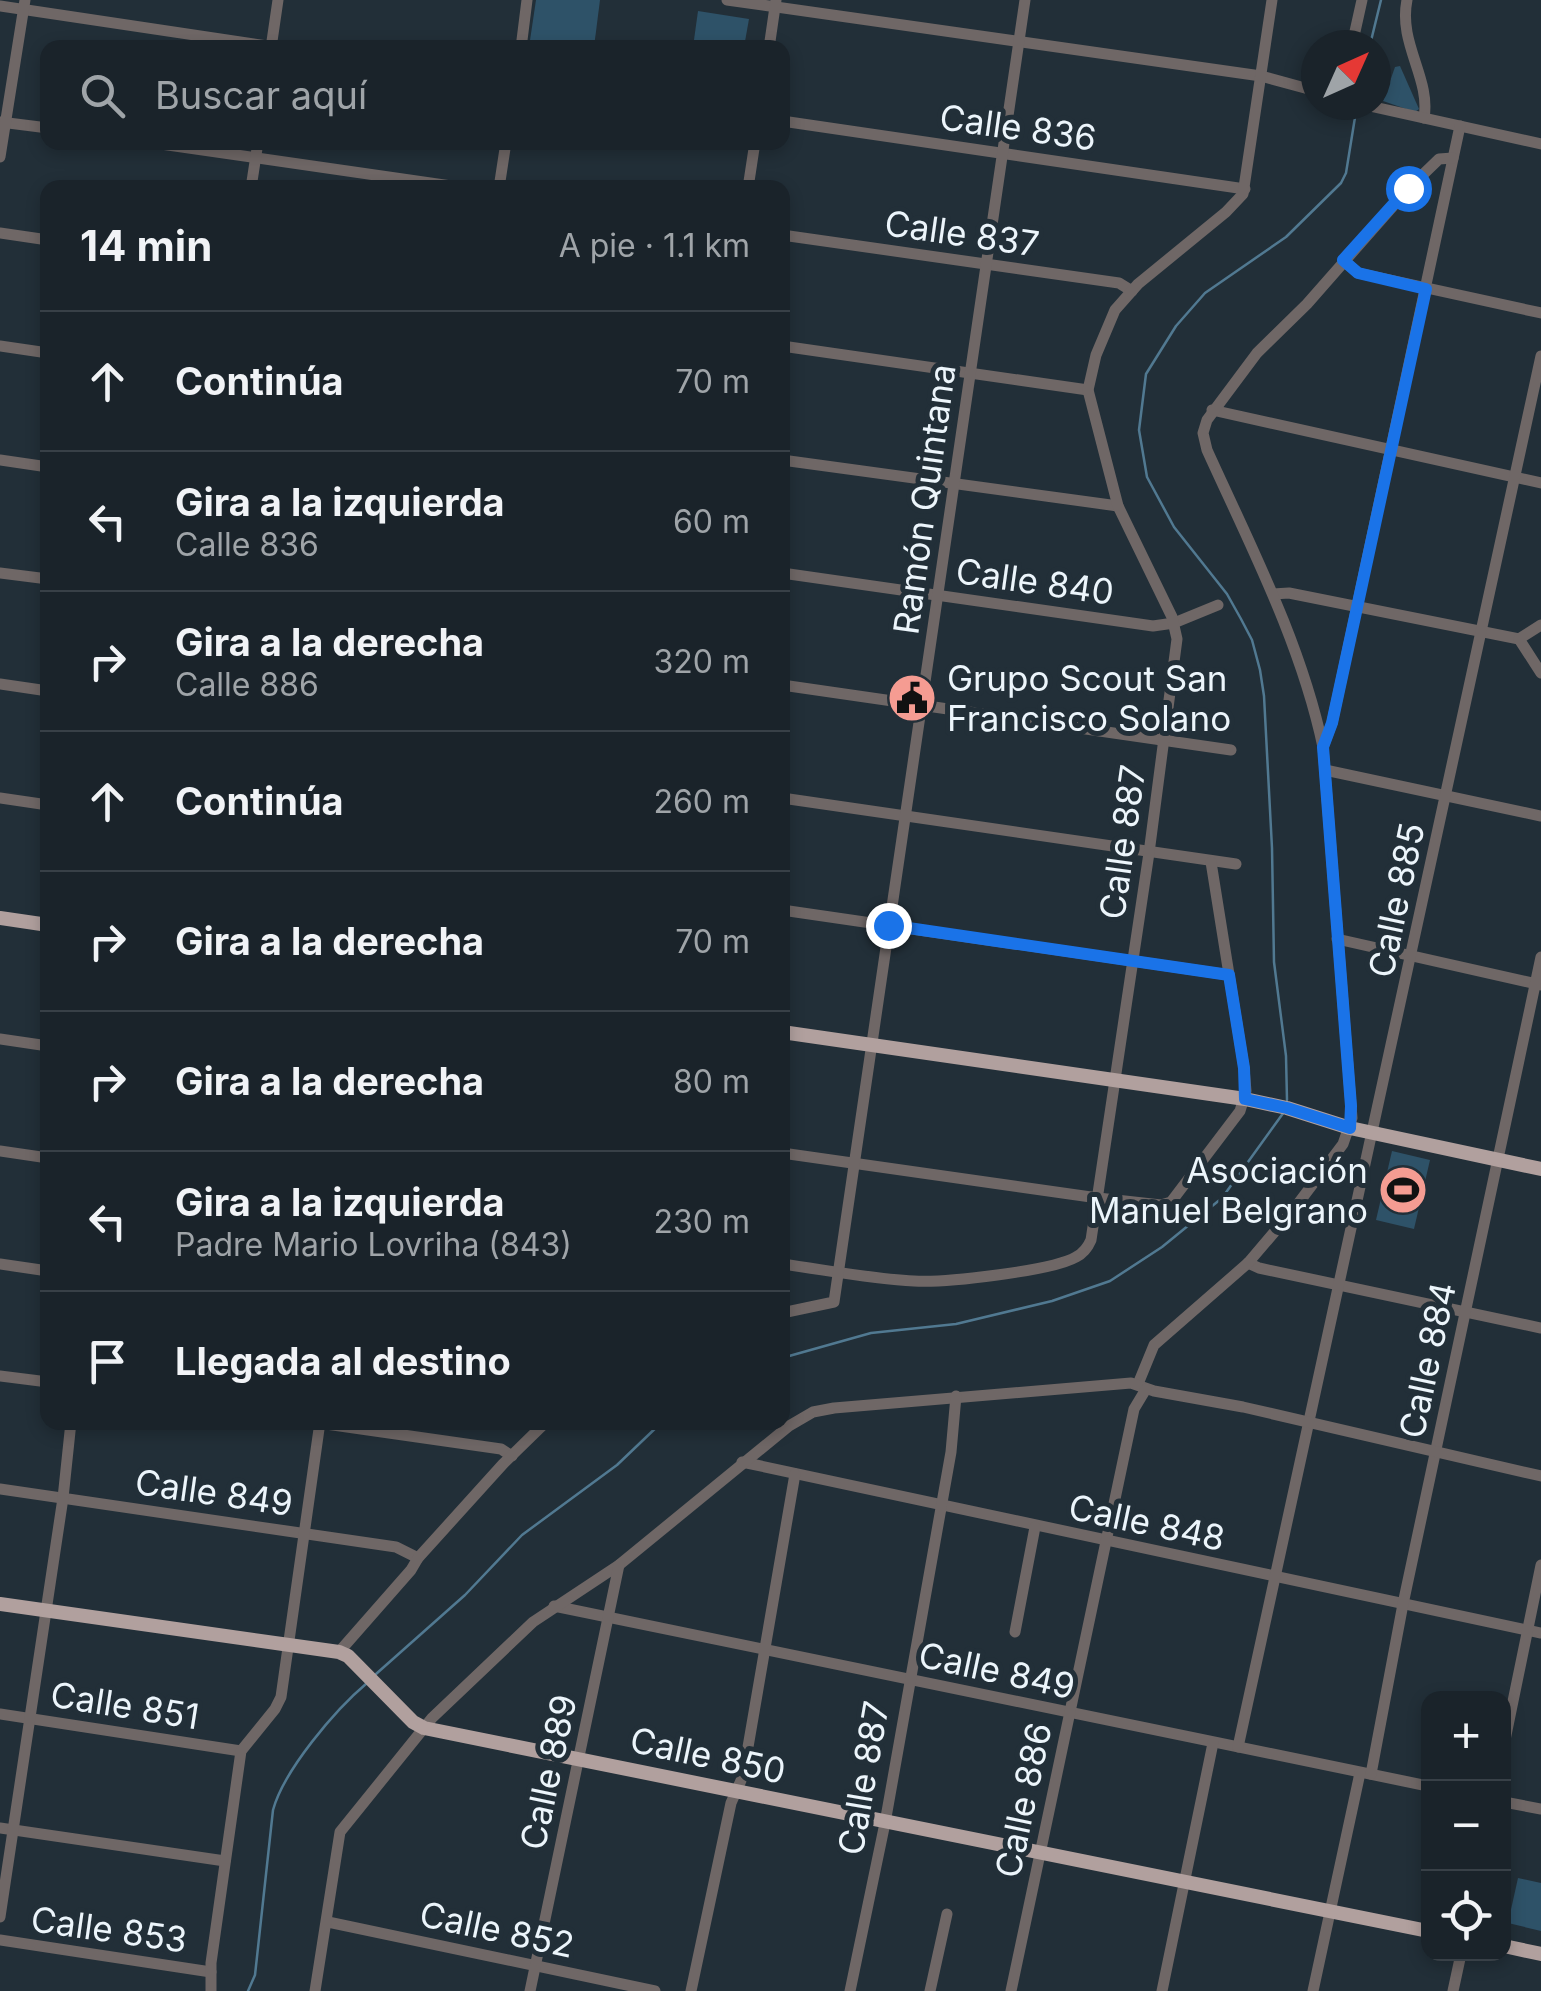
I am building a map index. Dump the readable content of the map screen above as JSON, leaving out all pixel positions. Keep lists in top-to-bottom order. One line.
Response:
{"streets":{"main road":["Calle 850"],"street":["Calle 836","Calle 837","Ramón Quintana","Calle 840","Calle 887","Calle 885","Calle 884","Calle 849","Calle 848","Calle 851","Calle 889","Calle 886","Calle 853","Calle 852"]},"crossings":[["Calle 836","Ramón Quintana"],["Calle 837","Ramón Quintana"],["Ramón Quintana","Calle 840"],["Ramón Quintana","Calle 887"],["Calle 840","Calle 887"],["Calle 887","Calle 849"],["Calle 887","Calle 848"],["Calle 887","Calle 850"],["Calle 885","Calle 849"],["Calle 885","Calle 848"],["Calle 884","Calle 849"],["Calle 884","Calle 848"],["Calle 884","Calle 850"],["Calle 849","Calle 889"],["Calle 849","Calle 886"],["Calle 848","Calle 886"],["Calle 850","Calle 889"],["Calle 850","Calle 886"],["Calle 889","Calle 852"]],"places":{"public building":["Grupo Scout San Francisco Solano"],"sports":["Asociación Manuel Belgrano"]},"north":"top right","page":{"search":"Buscar aquí","heading":["14 min","A pie · 1.1 km"],"list":[["Continúa","70 m"],["Gira a la izquierda","Calle 836","60 m"],["Gira a la derecha","Calle 886","320 m"],["Continúa","260 m"],["Gira a la derecha","70 m"],["Gira a la derecha","80 m"],["Gira a la izquierda","Padre Mario Lovriha (843)","230 m"],"Llegada al destino"],"map_buttons":["+","−"]}}
